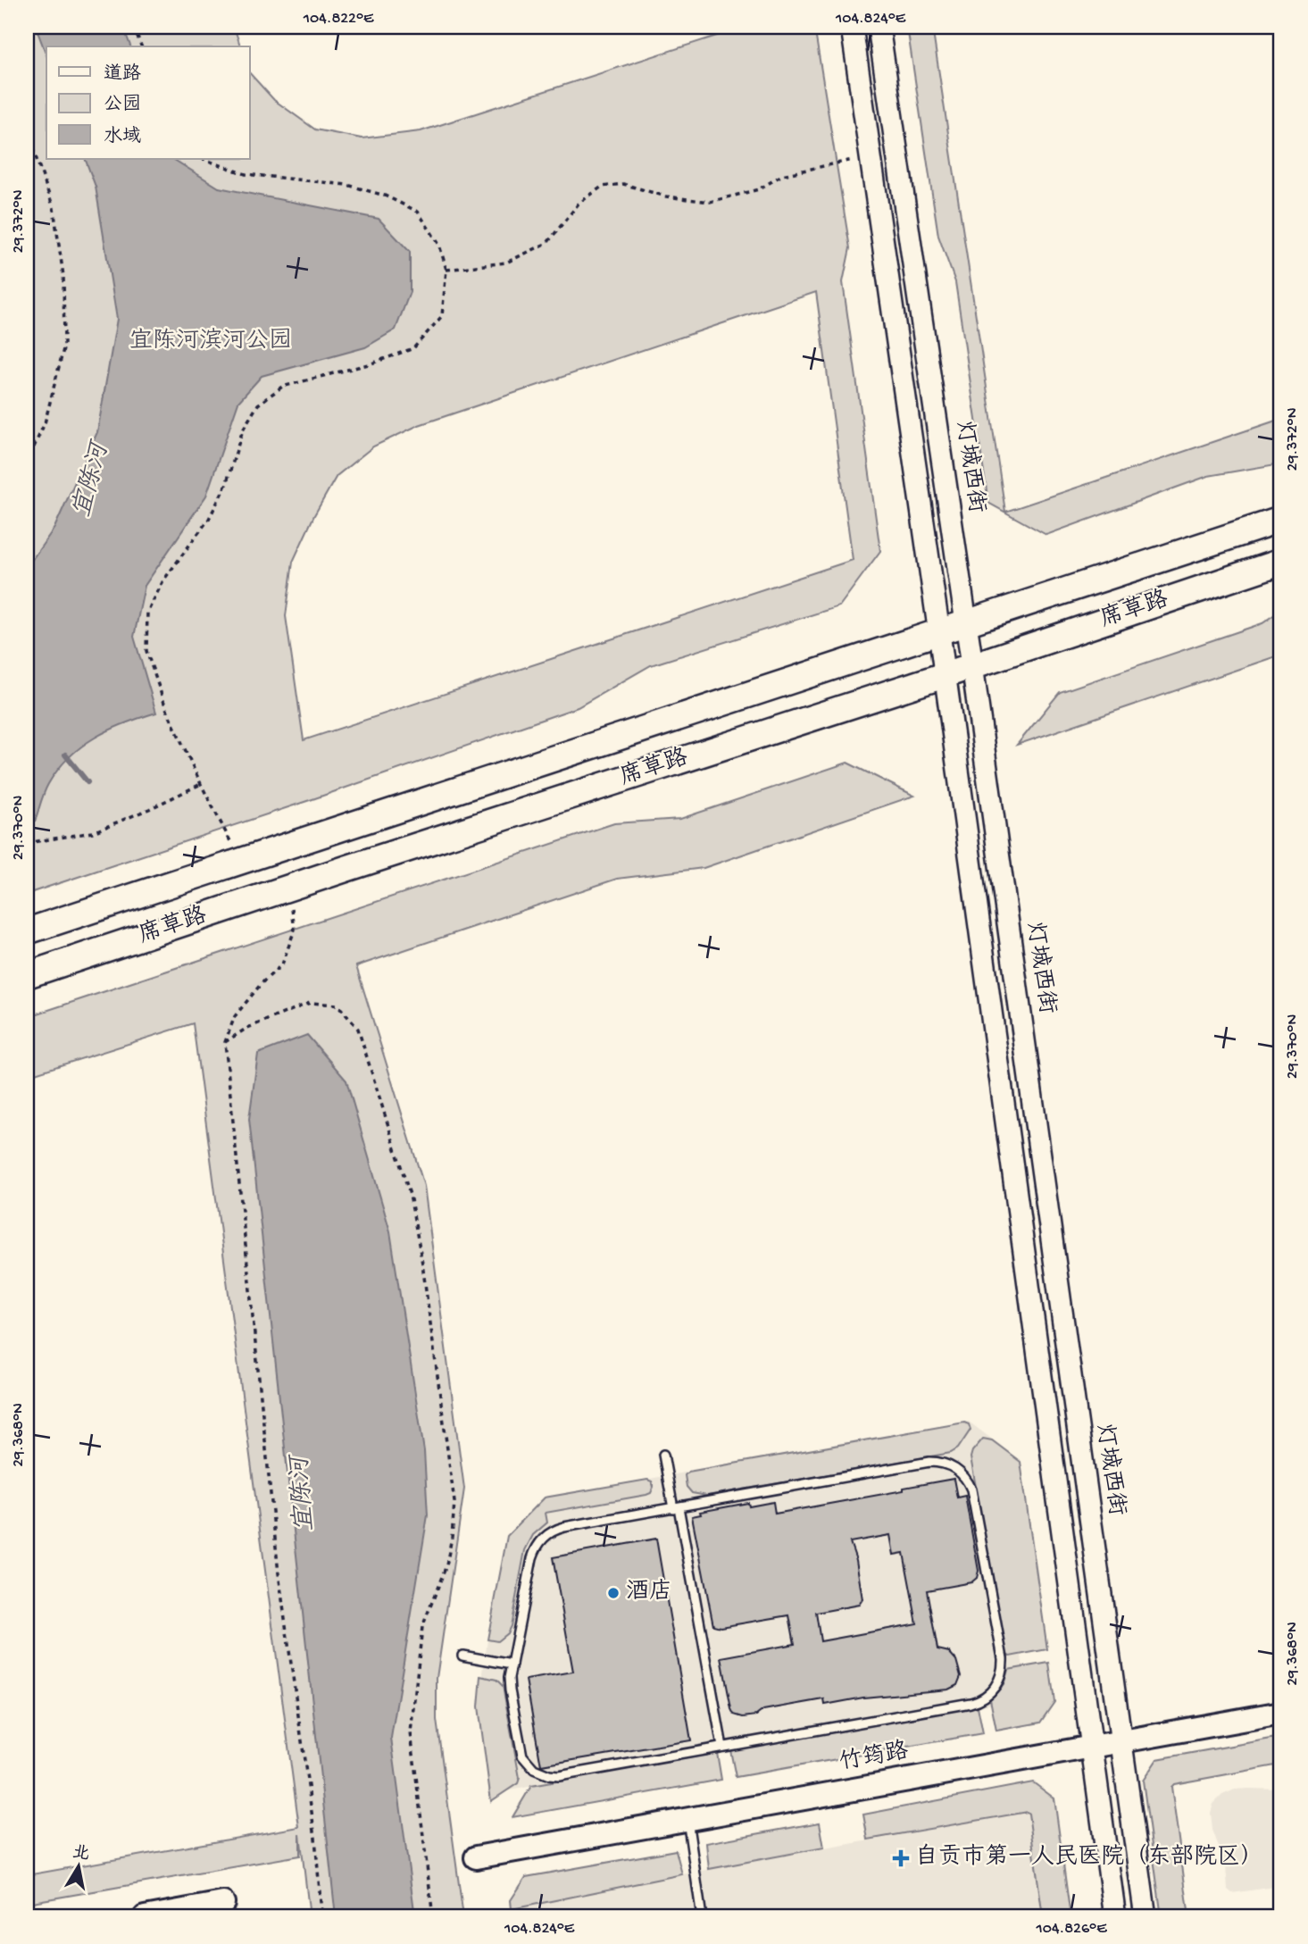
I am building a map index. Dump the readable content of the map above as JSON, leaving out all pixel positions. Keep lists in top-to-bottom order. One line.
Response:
{"streets":{"main road":["席草路","竹筠路"],"street":["灯城西街"]},"crossings":[["灯城西街","席草路"],["灯城西街","竹筠路"]],"water":["宜陈河"],"parks":["宜陈河滨河公园"],"places":{"other":["酒店"],"health":["自贡市第一人民医院（东部院区）"]},"legend":["道路","公园","水域"],"north":"top","coordinates":["104.822°E","104.824°E","29.372°N","29.370°N","29.368°N","104.826°E"]}
